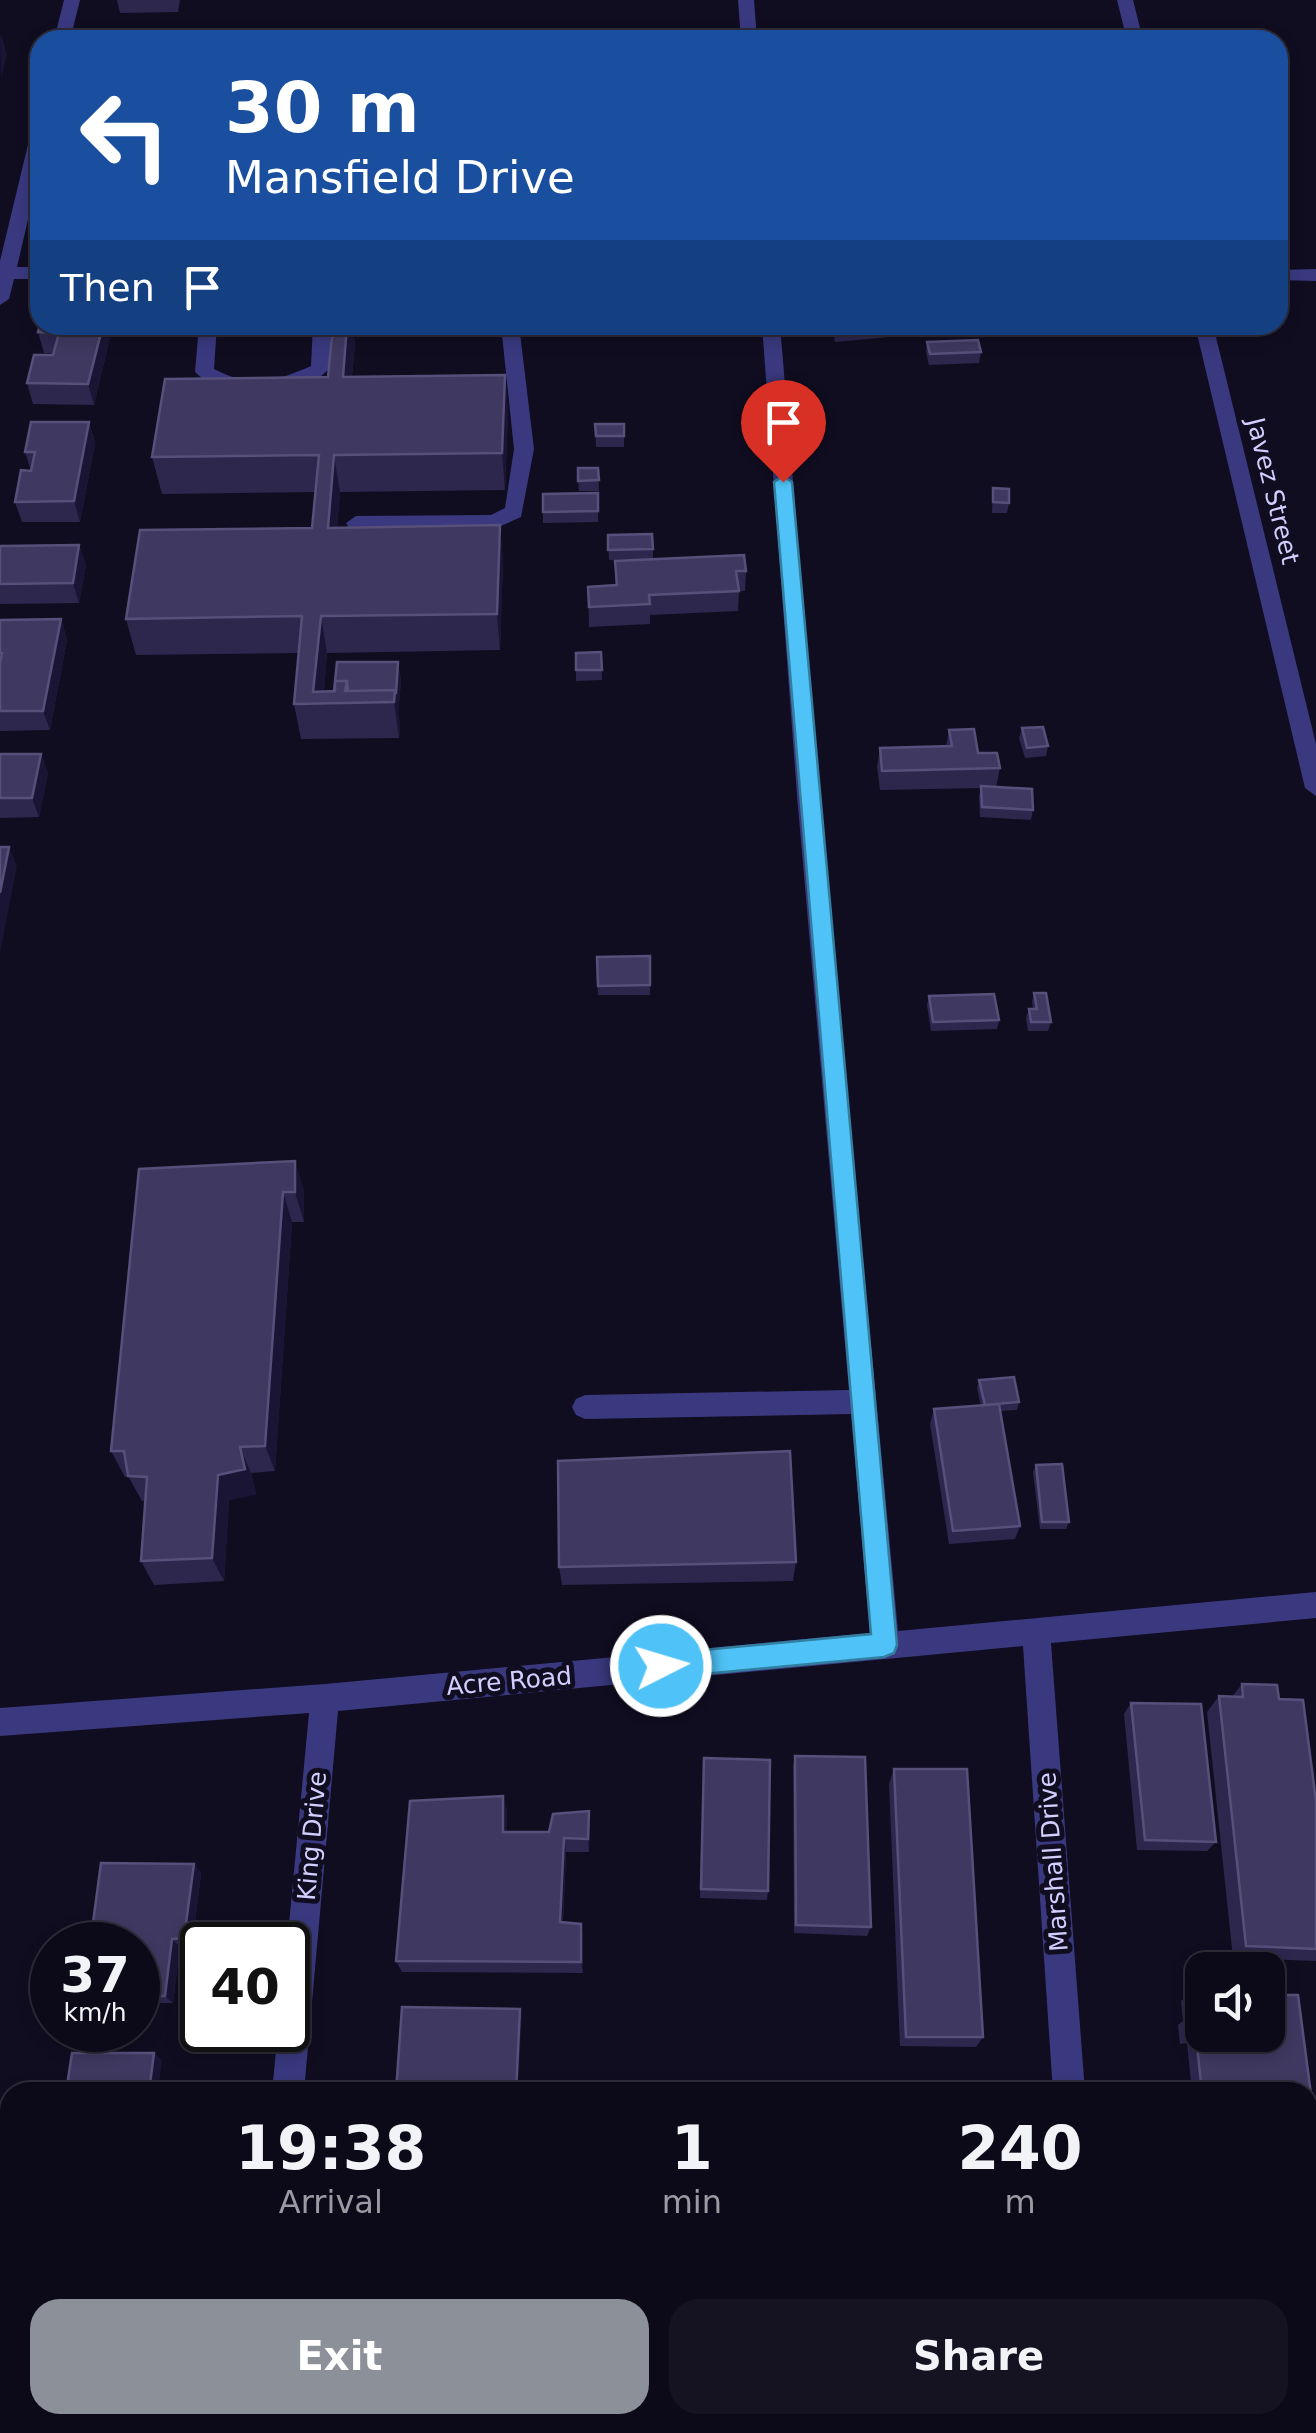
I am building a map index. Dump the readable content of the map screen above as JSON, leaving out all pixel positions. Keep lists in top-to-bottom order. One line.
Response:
{"streets":{"street":["Javez Street","Acre Road","King Drive","Marshall Drive"]},"crossings":[["Acre Road","King Drive"],["Acre Road","Marshall Drive"]],"page":{"turn":["30 m","Mansfield Drive"],"then":"Then","speed":"37 km/h","limit":"40","eta":["19:38","Arrival","1","min","240","m"],"buttons":["Exit","Share"]}}
